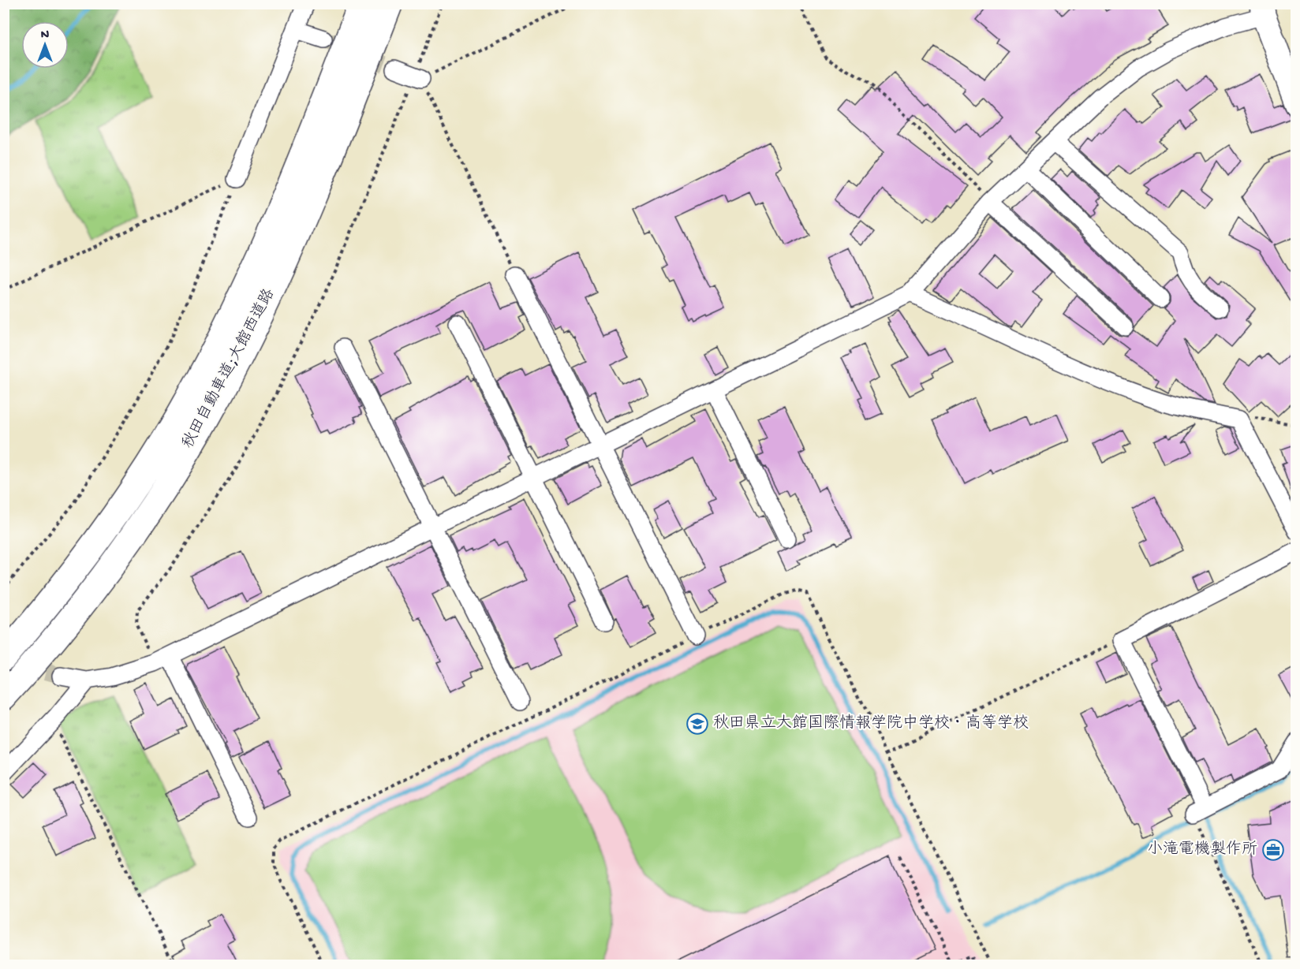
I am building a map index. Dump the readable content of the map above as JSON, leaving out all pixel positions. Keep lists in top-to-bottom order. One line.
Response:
{"streets":{"highway":["秋田自動車道;大館西道路"]},"places":{"school or university":["秋田県立大館国際情報学院中学校・高等学校"],"office":["小滝電機製作所"]},"north":"top"}
